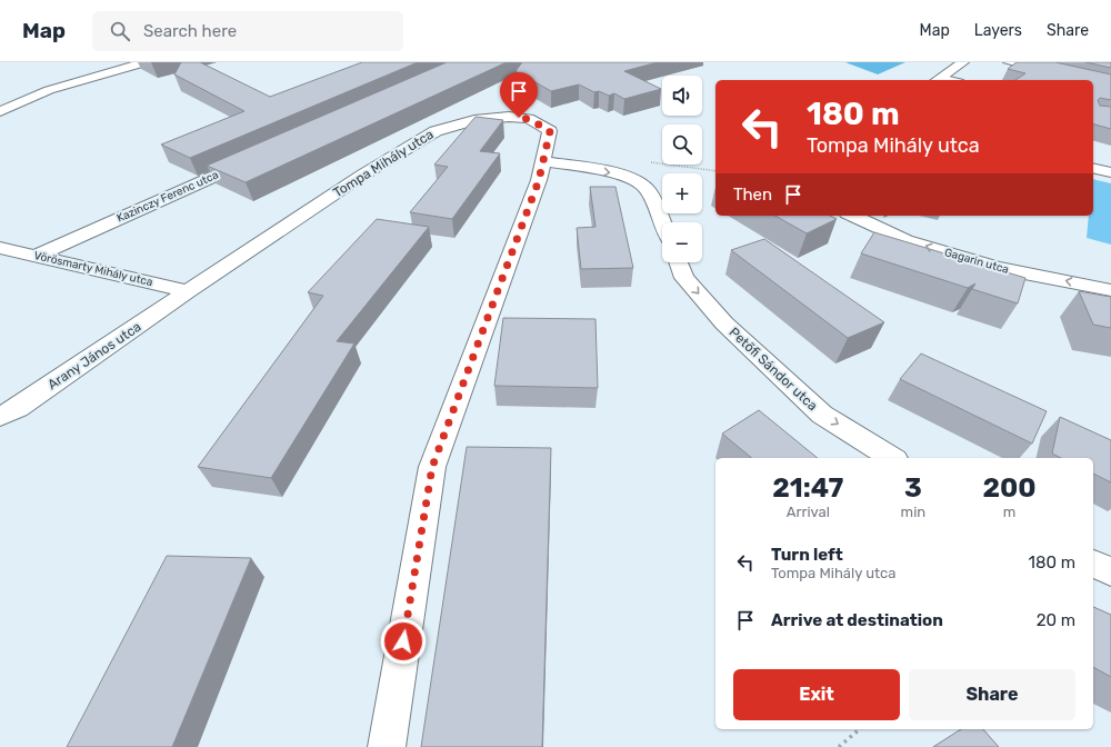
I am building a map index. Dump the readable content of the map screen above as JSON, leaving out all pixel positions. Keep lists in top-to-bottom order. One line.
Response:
{"streets":{"street":["Tompa Mihály utca","Kazinczy Ferenc utca","Gagarin utca","Vörösmarty Mihály utca","Arany János utca","Petőfi Sándor utca"]},"crossings":[["Tompa Mihály utca","Vörösmarty Mihály utca"],["Tompa Mihály utca","Arany János utca"],["Kazinczy Ferenc utca","Vörösmarty Mihály utca"],["Vörösmarty Mihály utca","Arany János utca"]],"one_way":["Gagarin utca","Petőfi Sándor utca"],"page":{"header":"Map","search":"Search here","nav":["Map","Layers","Share"],"map_buttons":["+","−"],"turn":["180 m","Tompa Mihály utca"],"then":"Then","eta":["21:47","Arrival","3","min","200","m"],"list":[{"name":"Turn left","note":"Tompa Mihály utca","value":"180 m"},{"name":"Arrive at destination","value":"20 m"}],"buttons":["Exit","Share"]}}
